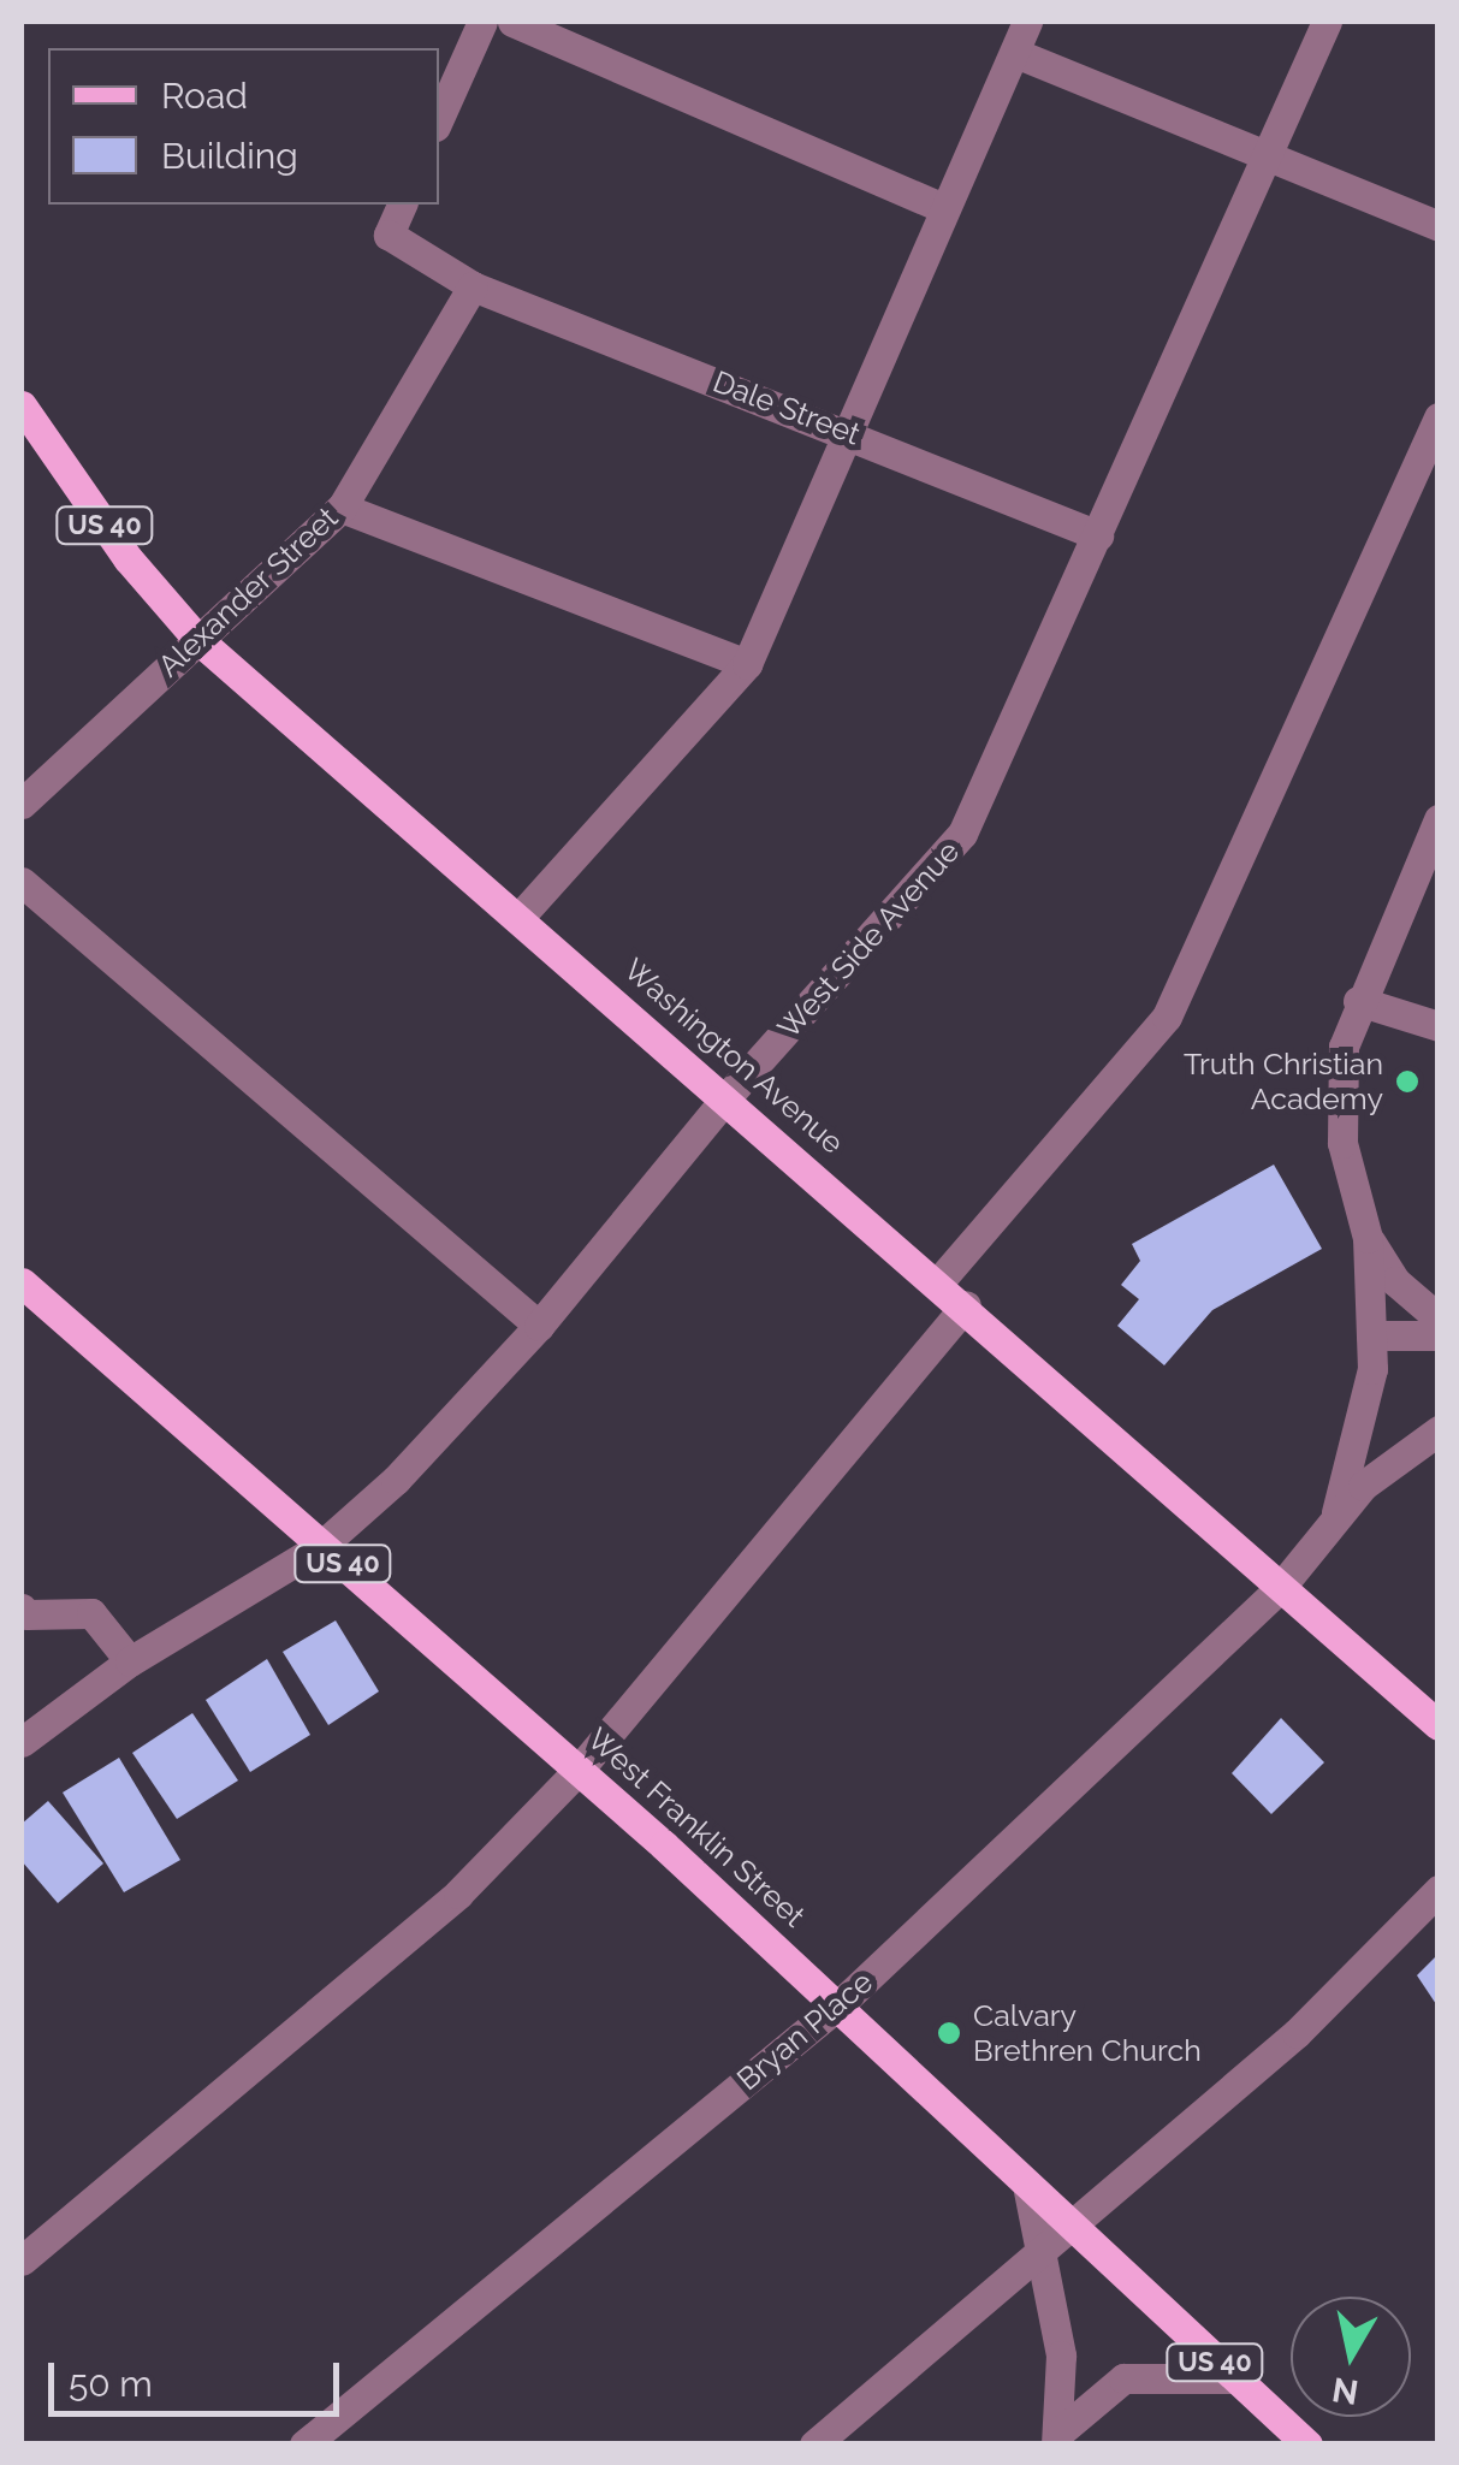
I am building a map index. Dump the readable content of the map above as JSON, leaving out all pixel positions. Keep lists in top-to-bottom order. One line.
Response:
{"streets":{"main road":["US 40","Washington Avenue","West Franklin Street"],"street":["Dale Street","Alexander Street","West Side Avenue","Bryan Place"]},"crossings":[["Dale Street","Alexander Street"],["Dale Street","West Side Avenue"],["Alexander Street","Washington Avenue"],["West Side Avenue","Washington Avenue"],["West Side Avenue","West Franklin Street"],["Washington Avenue","Bryan Place"],["West Franklin Street","Bryan Place"]],"places":["Truth Christian Academy","Calvary Brethren Church"],"legend":["Road","Building"],"scale_bar":"50 m","north":"bottom"}
